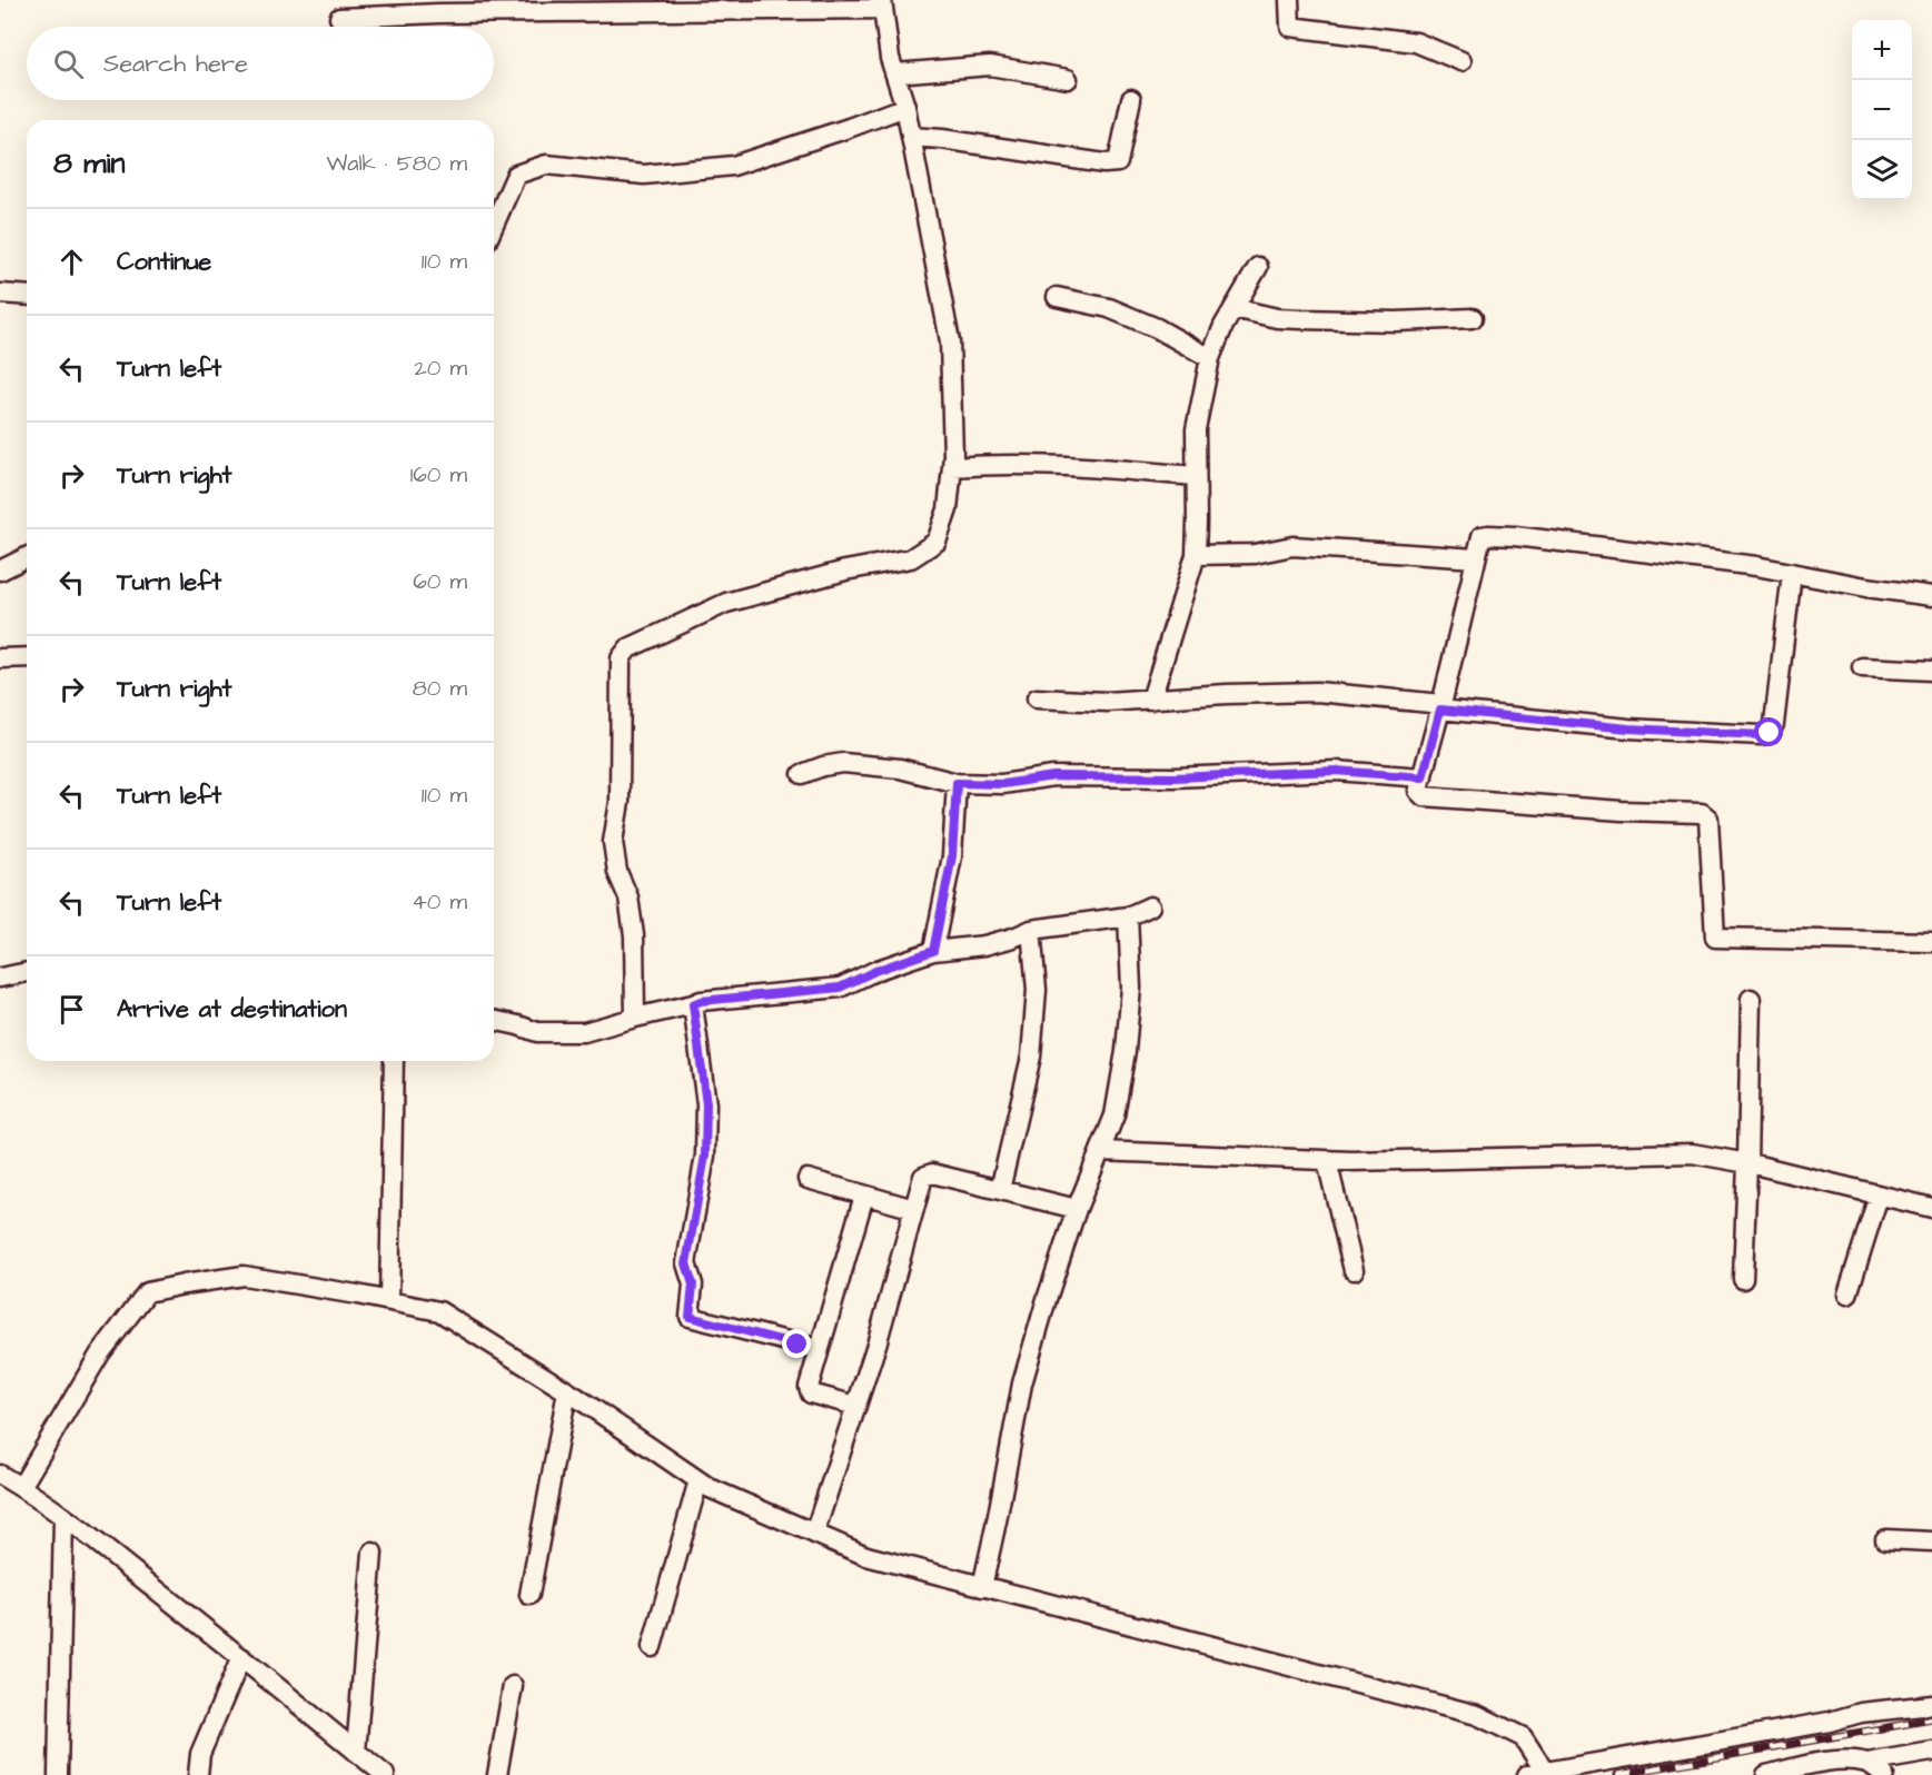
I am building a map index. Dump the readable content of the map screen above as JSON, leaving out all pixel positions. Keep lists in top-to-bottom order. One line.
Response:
{"page":{"map_buttons":["+","−"],"search":"Search here","heading":["8 min","Walk · 580 m"],"list":[["Continue","110 m"],["Turn left","20 m"],["Turn right","160 m"],["Turn left","60 m"],["Turn right","80 m"],["Turn left","110 m"],["Turn left","40 m"],"Arrive at destination"]}}
